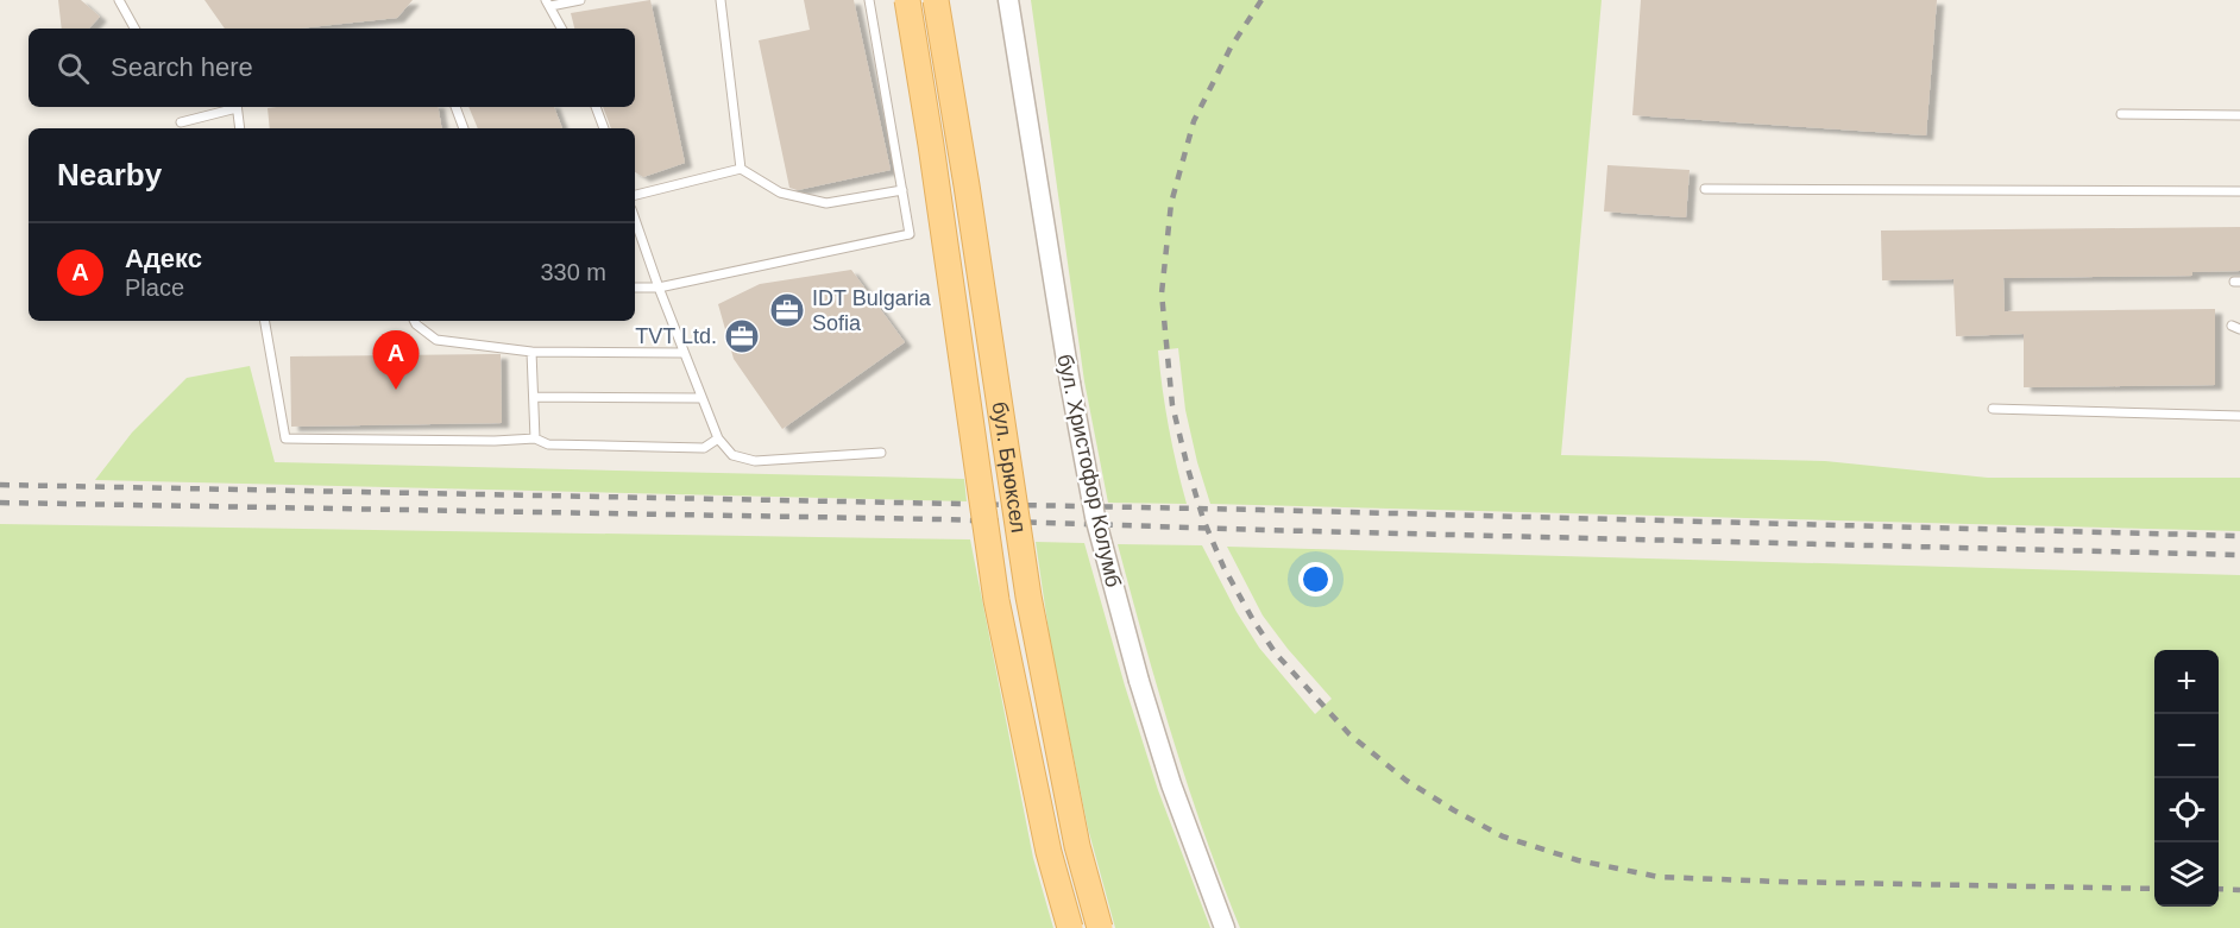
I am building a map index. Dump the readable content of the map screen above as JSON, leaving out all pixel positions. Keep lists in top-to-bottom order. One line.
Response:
{"streets":{"main road":["бул. Брюксел"],"street":["бул. Христофор Колумб"]},"places":{"office":["IDT Bulgaria Sofia","TVT Ltd."]},"page":{"search":"Search here","heading":"Nearby","list":[{"mark":"A","name":"Адекс","note":"Place","value":"330 m"}],"pins":"A","map_buttons":["+","−"]}}
